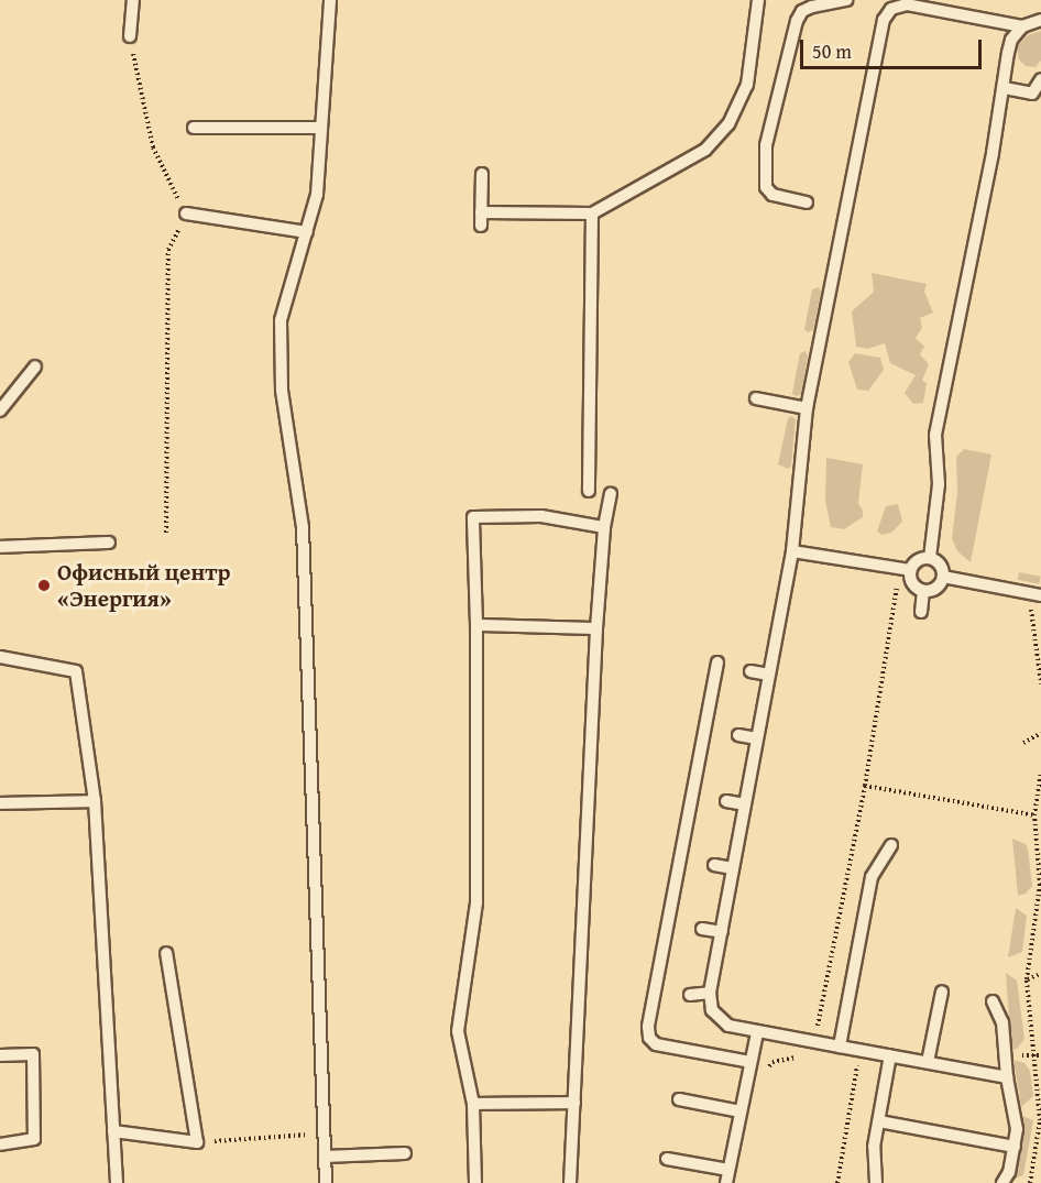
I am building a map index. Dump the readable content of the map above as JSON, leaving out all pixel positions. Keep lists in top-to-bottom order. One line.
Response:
{"places":["Офисный центр «Энергия»"],"scale_bar":"50 m"}
